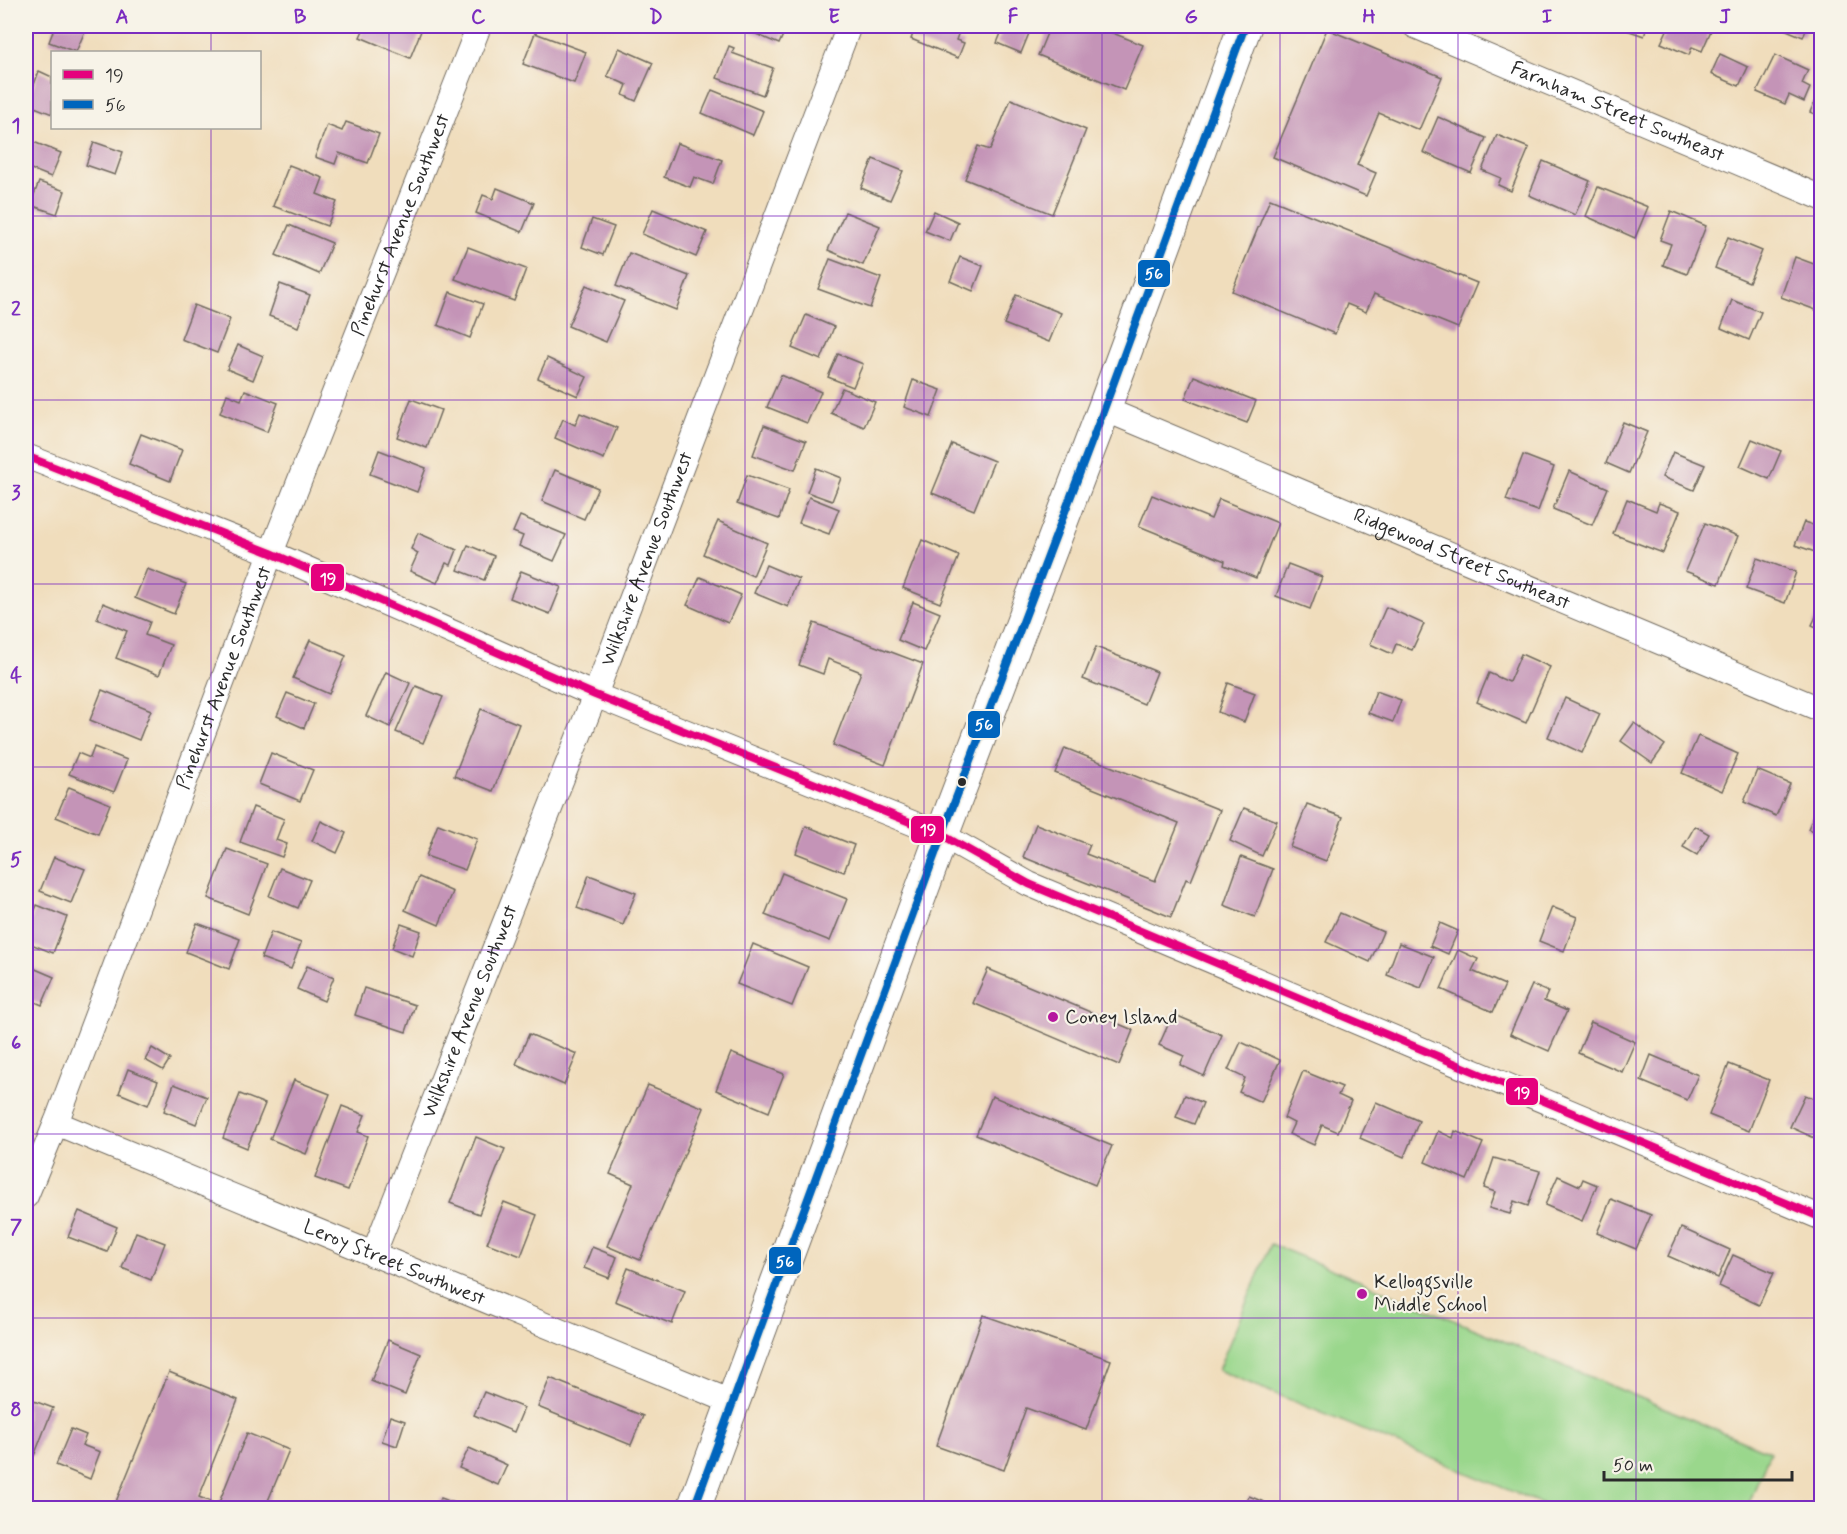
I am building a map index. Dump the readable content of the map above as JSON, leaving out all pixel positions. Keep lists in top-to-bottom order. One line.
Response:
{"streets":{"street":["Farnham Street Southeast","Pinehurst Avenue Southwest","Wilkshire Avenue Southwest","Ridgewood Street Southeast","Leroy Street Southwest"]},"crossings":[["Pinehurst Avenue Southwest","Leroy Street Southwest"],["Wilkshire Avenue Southwest","Leroy Street Southwest"]],"places":["Coney Island","Kelloggsville Middle School"],"lines":["transit line 56","transit line 19"],"legend":["19","56"],"scale_bar":"50 m","grid":{"columns":["A","B","C","D","E","F","G","H","I","J"],"rows":["1","2","3","4","5","6","7","8"]}}
